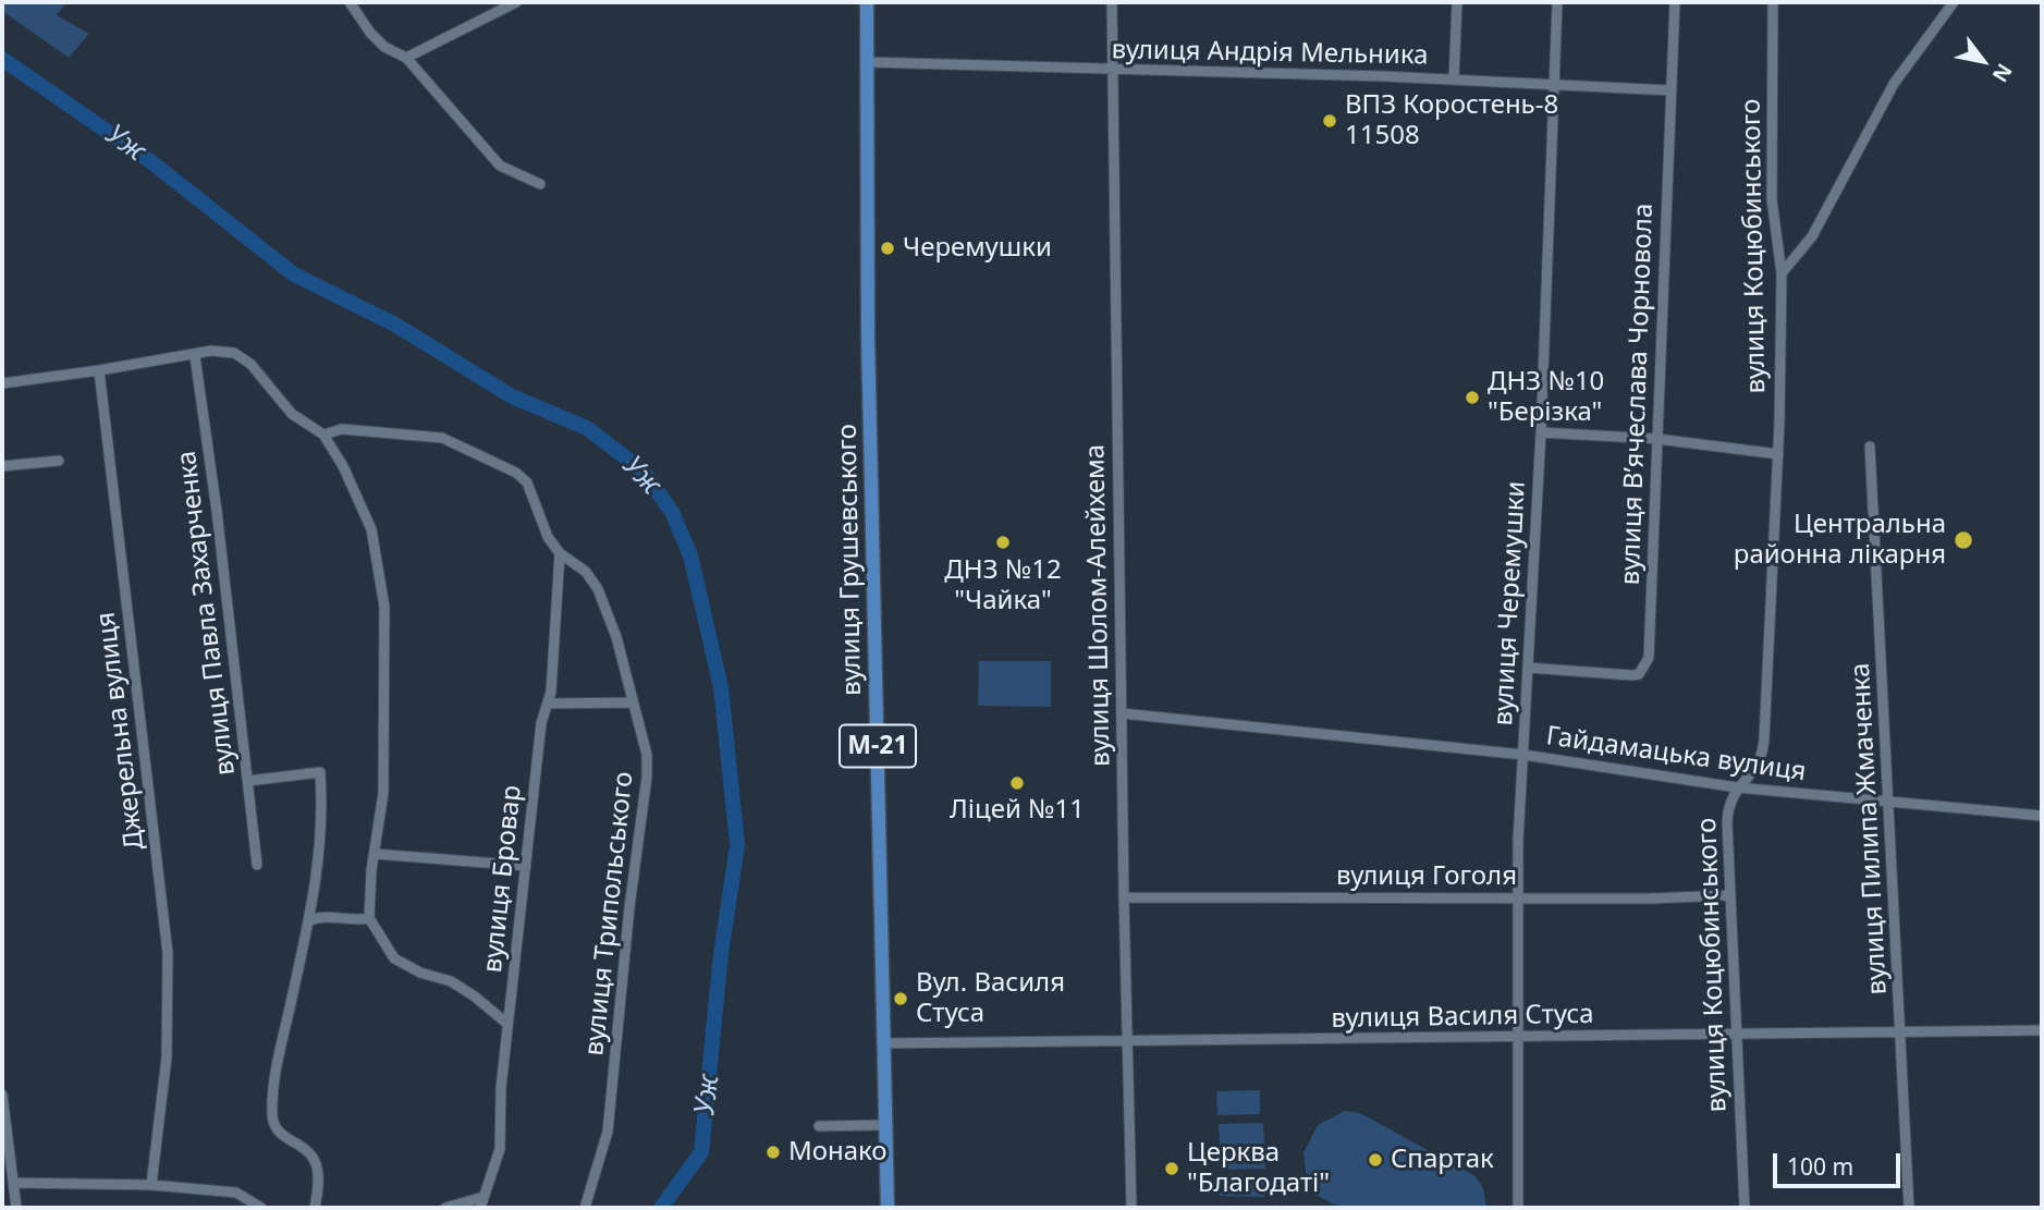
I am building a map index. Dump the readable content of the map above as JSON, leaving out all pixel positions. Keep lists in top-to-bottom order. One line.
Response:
{"streets":{"highway":["вулиця Грушевського","М-21"],"street":["вулиця Андрія Мельника","вулиця Коцюбинського","вулиця Вʼячеслава Чорновола","вулиця Черемушки","вулиця Шолом-Алейхема","вулиця Павла Захарченка","Джерельна вулиця","Гайдамацька вулиця","вулиця Пилипа Жмаченка","вулиця Гоголя","вулиця Бровар","вулиця Трипольського","вулиця Василя Стуса"]},"crossings":[["вулиця Андрія Мельника","вулиця Вʼячеслава Чорновола"],["вулиця Андрія Мельника","вулиця Грушевського"],["вулиця Андрія Мельника","вулиця Черемушки"],["вулиця Андрія Мельника","вулиця Шолом-Алейхема"],["вулиця Коцюбинського","Гайдамацька вулиця"],["вулиця Коцюбинського","вулиця Гоголя"],["вулиця Коцюбинського","вулиця Василя Стуса"],["вулиця Вʼячеслава Чорновола","вулиця Черемушки"],["вулиця Грушевського","вулиця Василя Стуса"],["вулиця Черемушки","Гайдамацька вулиця"],["вулиця Черемушки","вулиця Гоголя"],["вулиця Черемушки","вулиця Василя Стуса"],["вулиця Шолом-Алейхема","Гайдамацька вулиця"],["вулиця Шолом-Алейхема","вулиця Гоголя"],["вулиця Шолом-Алейхема","вулиця Василя Стуса"],["Гайдамацька вулиця","вулиця Пилипа Жмаченка"],["вулиця Пилипа Жмаченка","вулиця Василя Стуса"],["вулиця Бровар","вулиця Трипольського"]],"water":["Уж"],"places":["ВПЗ Коростень-8 11508","Черемушки","ДНЗ №10 \"Берізка\"","Центральна районна лікарня","ДНЗ №12 \"Чайка\"","Ліцей №11","Вул. Василя Стуса","Монако","Спартак","Церква \"Благодаті\""],"scale_bar":"100 m","north":"bottom right"}
